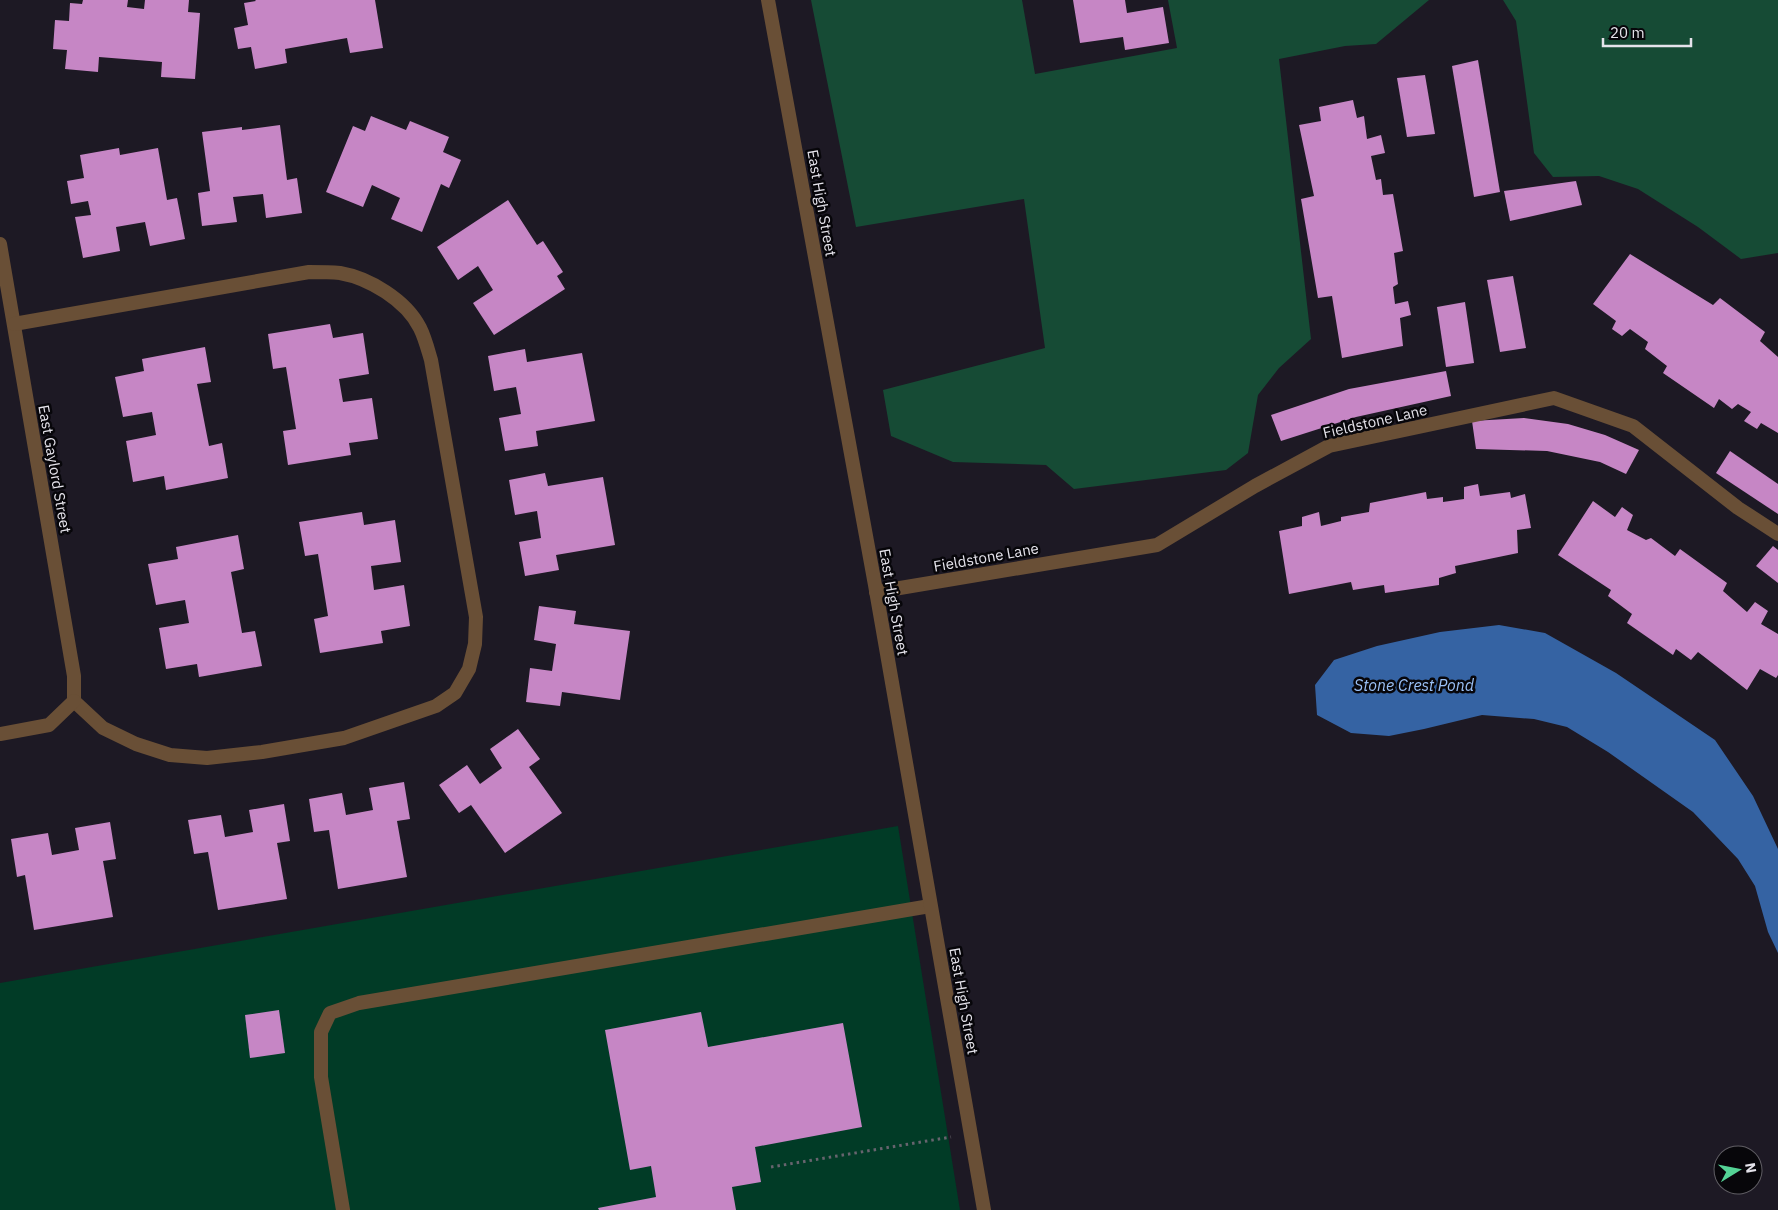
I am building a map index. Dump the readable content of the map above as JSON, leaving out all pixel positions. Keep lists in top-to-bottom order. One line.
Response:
{"streets":{"street":["East High Street","Fieldstone Lane","East Gaylord Street"]},"crossings":[["East High Street","Fieldstone Lane"]],"water":["Stone Crest Pond"],"scale_bar":"20 m","north":"right"}
